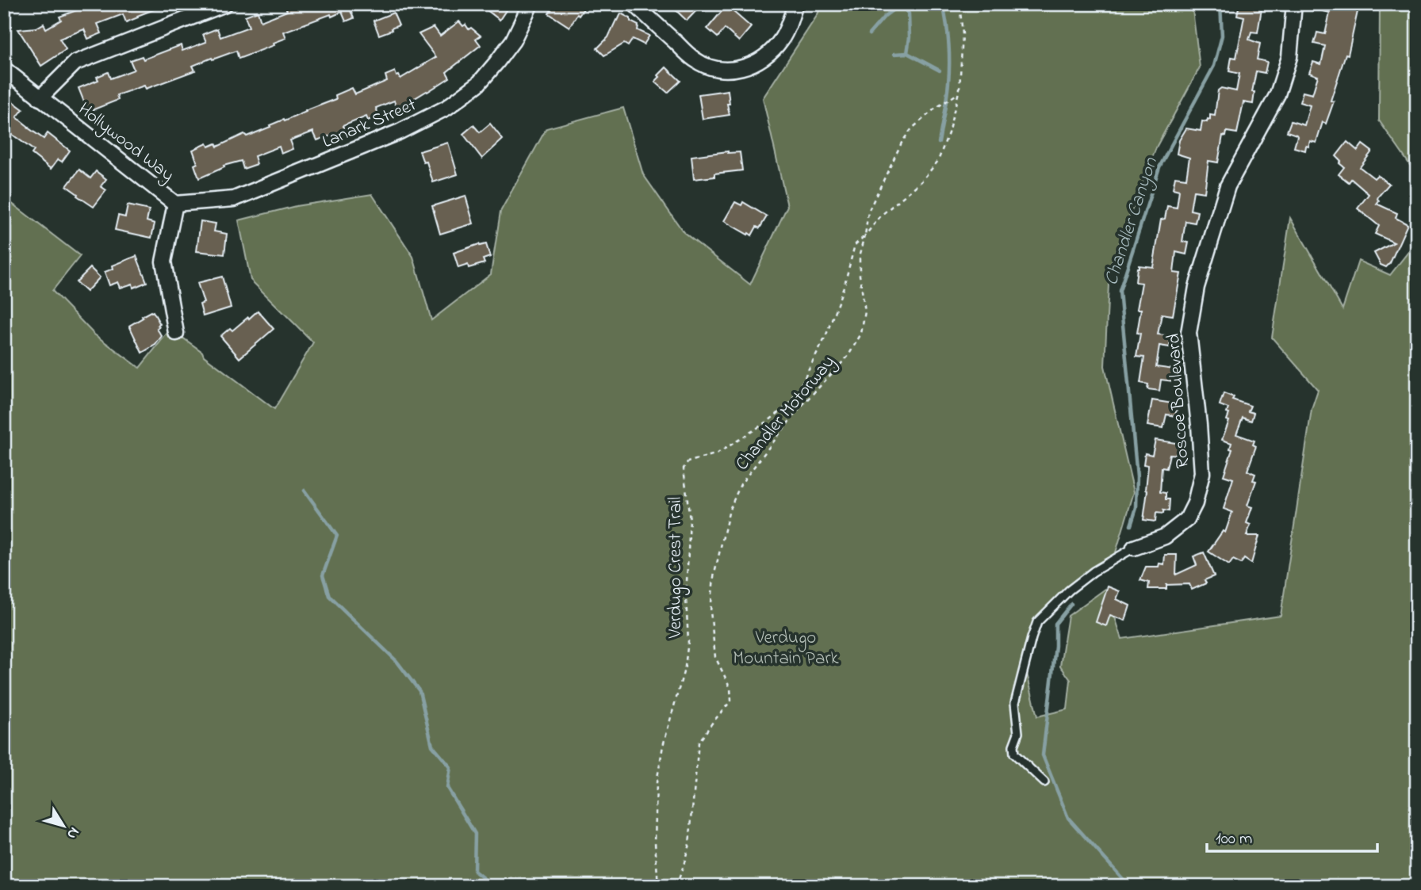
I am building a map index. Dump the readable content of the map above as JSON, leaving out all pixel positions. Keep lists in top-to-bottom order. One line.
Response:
{"streets":{"street":["Lanark Street","Hollywood Way","Roscoe Boulevard"],"path":["Chandler Motorway","Verdugo Crest Trail"]},"crossings":[["Lanark Street","Hollywood Way"],["Chandler Motorway","Verdugo Crest Trail"]],"water":["Chandler Canyon"],"parks":["Verdugo Mountain Park"],"scale_bar":"100 m","north":"bottom right"}
